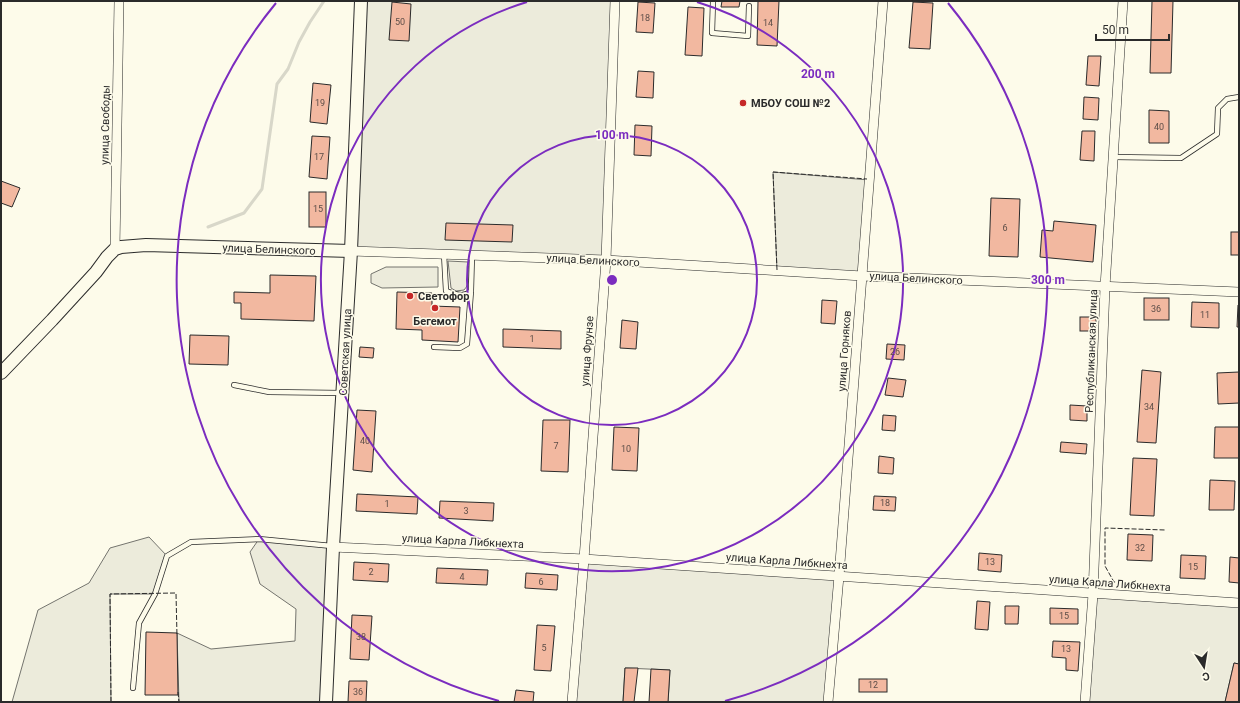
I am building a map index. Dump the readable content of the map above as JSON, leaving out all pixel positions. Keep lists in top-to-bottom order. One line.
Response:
{"streets":{"street":["улица Свободы","улица Белинского","улица Фрунзе","улица Горняков","Республиканская улица","Советская улица","улица Карла Либкнехта"]},"crossings":[["улица Свободы","улица Белинского"],["улица Белинского","улица Фрунзе"],["улица Белинского","улица Горняков"],["улица Белинского","Республиканская улица"],["улица Белинского","Советская улица"],["улица Фрунзе","улица Карла Либкнехта"],["улица Горняков","улица Карла Либкнехта"],["Республиканская улица","улица Карла Либкнехта"],["Советская улица","улица Карла Либкнехта"]],"places":["МБОУ СОШ №2","Светофор","Бегемот"],"house_numbers":["18","50","14","19","40","17","15","6","36","11","1","26","34","40","7","10","18","1","3","32","13","15","2","4","6","15","38","5","13","12","36"],"scale_bar":"50 m","north":"bottom","rings":["200 m","100 m","300 m"]}
